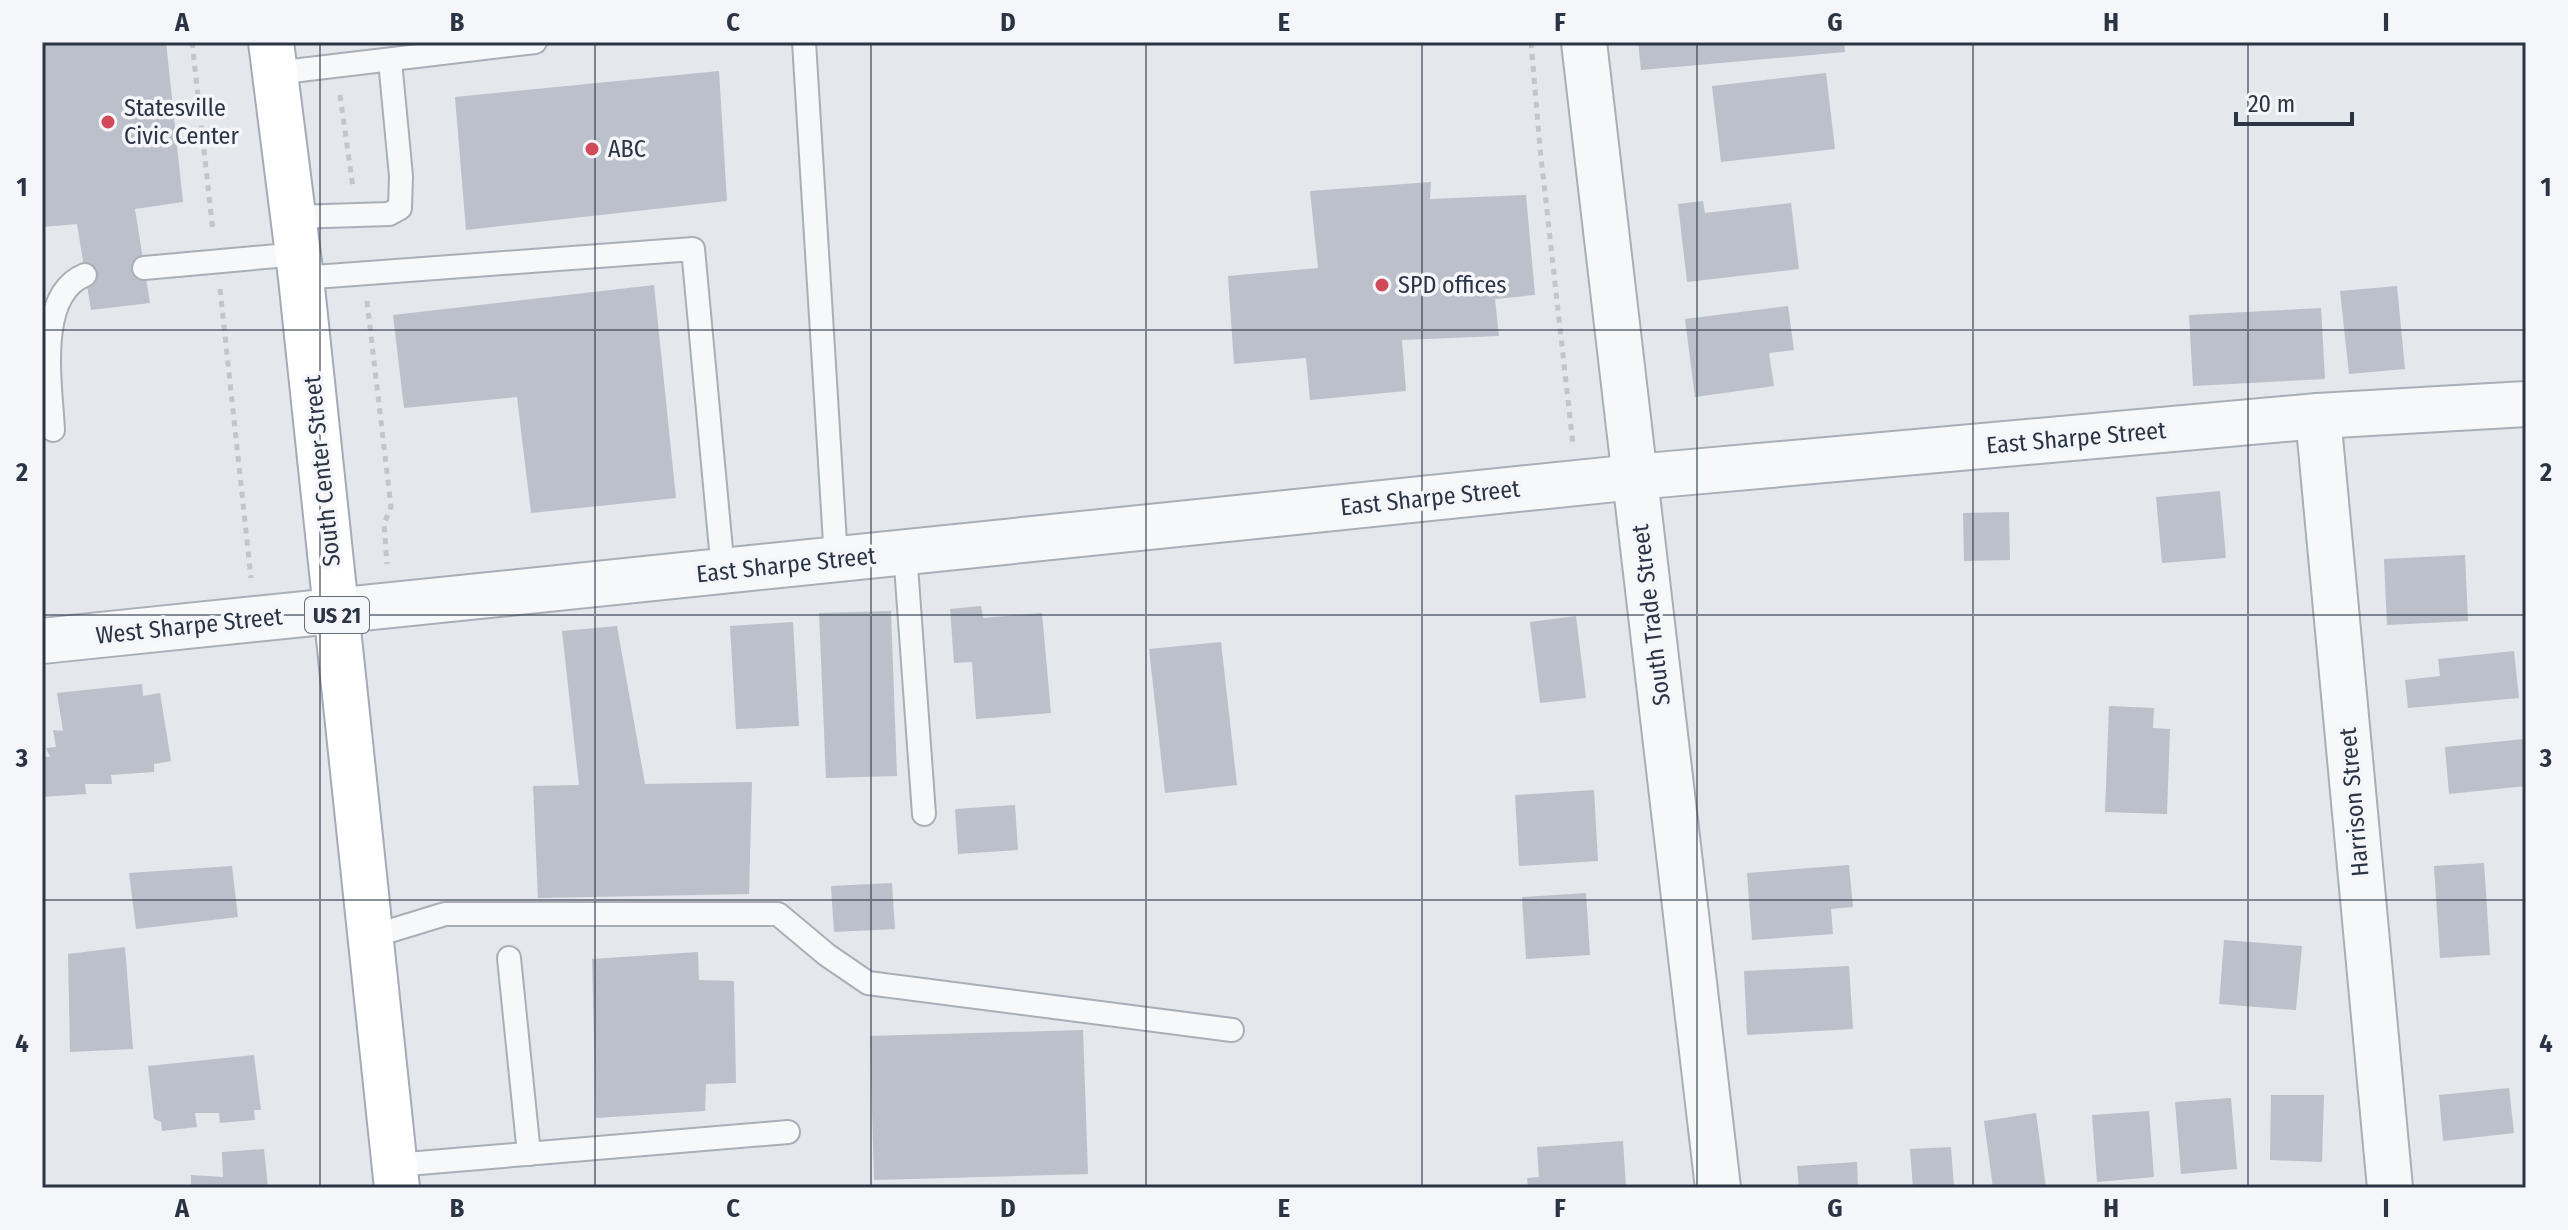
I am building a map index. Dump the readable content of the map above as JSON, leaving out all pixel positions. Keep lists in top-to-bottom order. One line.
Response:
{"streets":{"main road":["South Center Street","US 21"],"street":["East Sharpe Street","South Trade Street","West Sharpe Street","Harrison Street"]},"crossings":[["East Sharpe Street","South Center Street"],["East Sharpe Street","South Trade Street"],["East Sharpe Street","West Sharpe Street"],["East Sharpe Street","Harrison Street"],["South Center Street","West Sharpe Street"]],"places":["Statesville Civic Center","ABC","SPD offices"],"scale_bar":"20 m","grid":{"columns":["A","B","C","D","E","F","G","H","I"],"rows":["1","2","3","4"]}}
